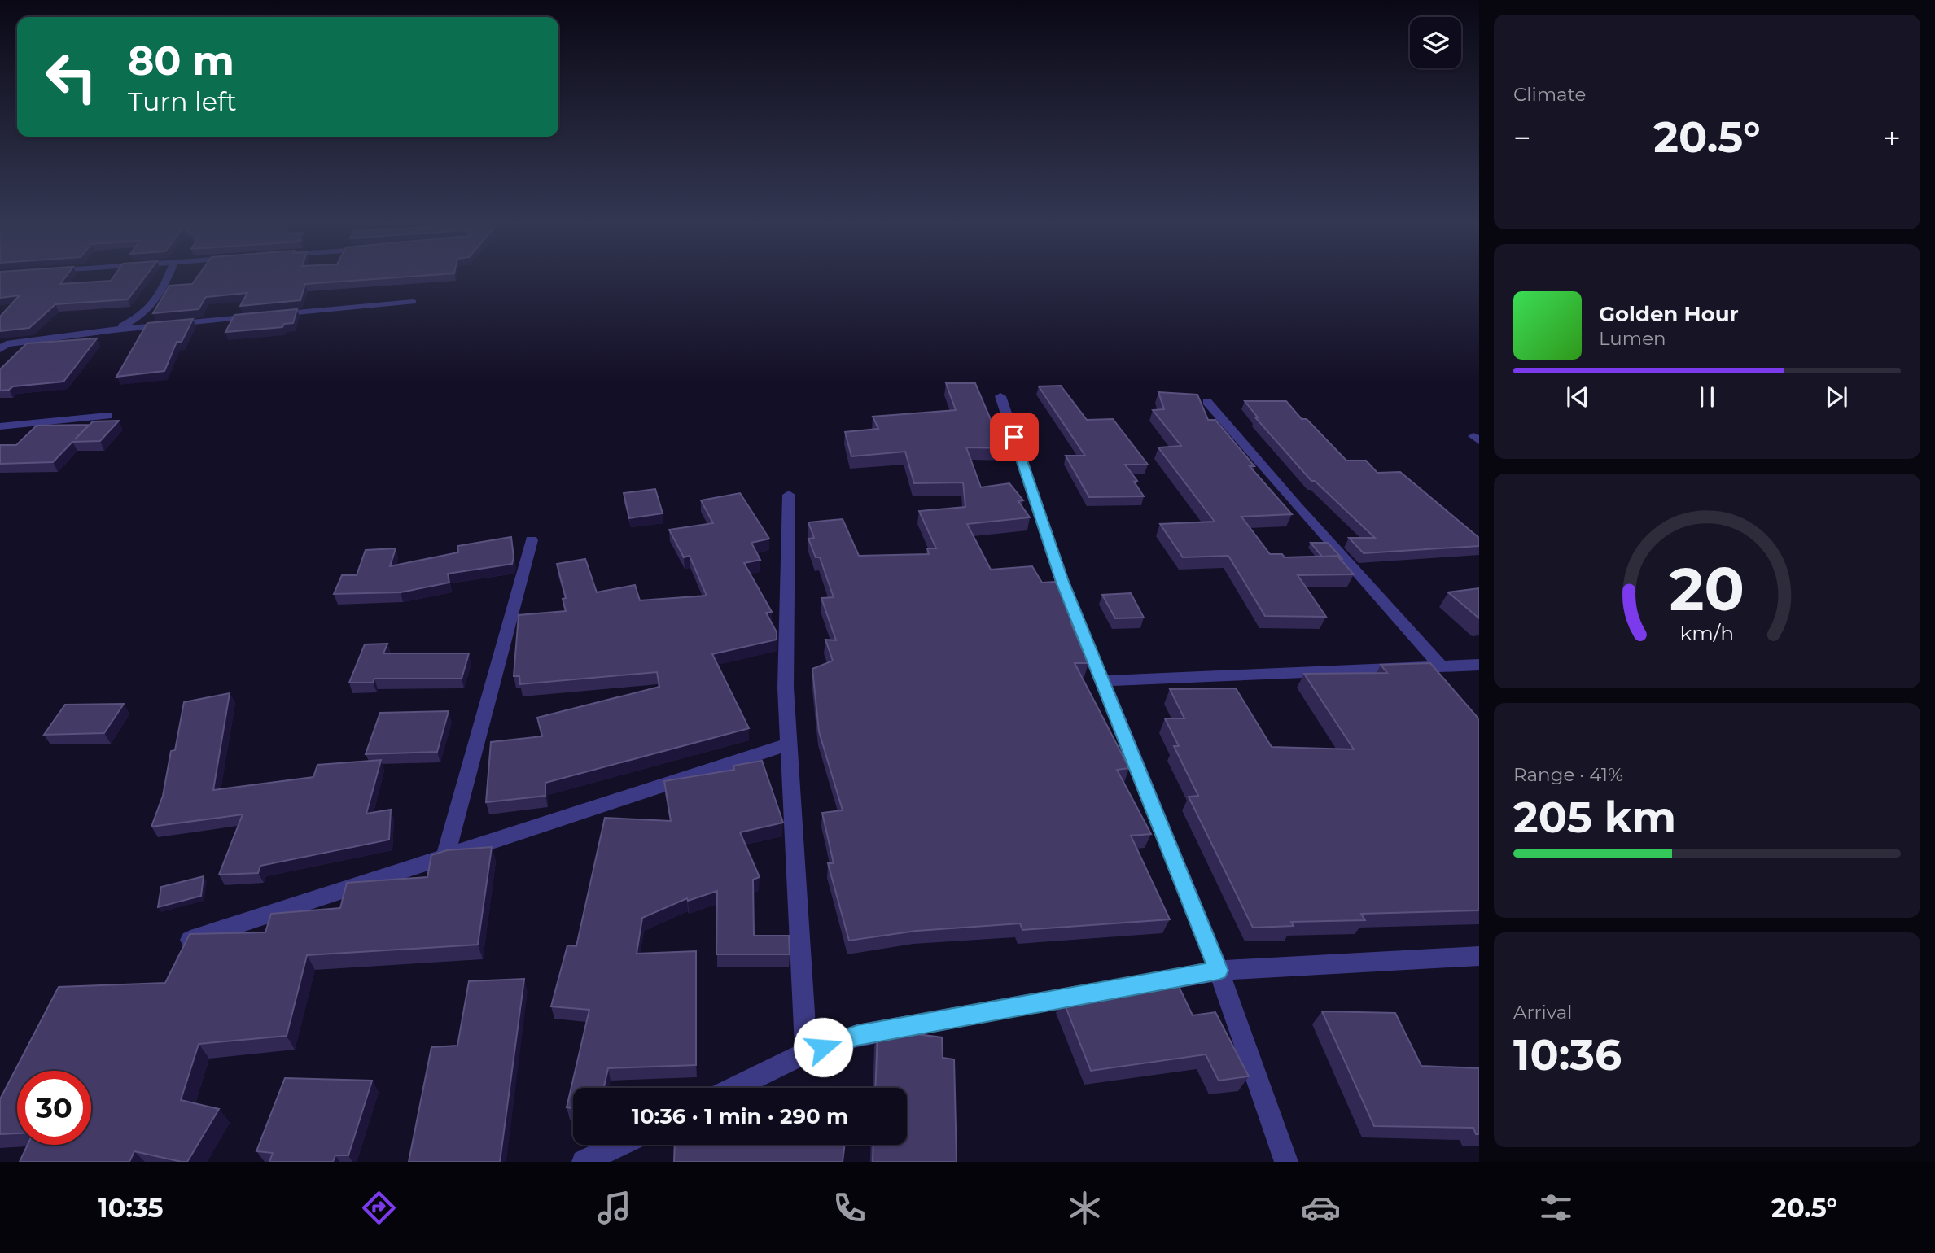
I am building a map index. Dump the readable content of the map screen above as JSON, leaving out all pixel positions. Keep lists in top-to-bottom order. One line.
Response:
{"page":{"tile":["Climate",["Range · 41%","205 km"],["Arrival","10:36"]],"turn":["80 m","Turn left"],"heat":["−","20.5°","+"],"song":["Golden Hour","Lumen"],"limit":"30","trip":"10:36 · 1 min · 290 m","tabs":["10:35","20.5°"],"gauge":["20","km/h"]}}
